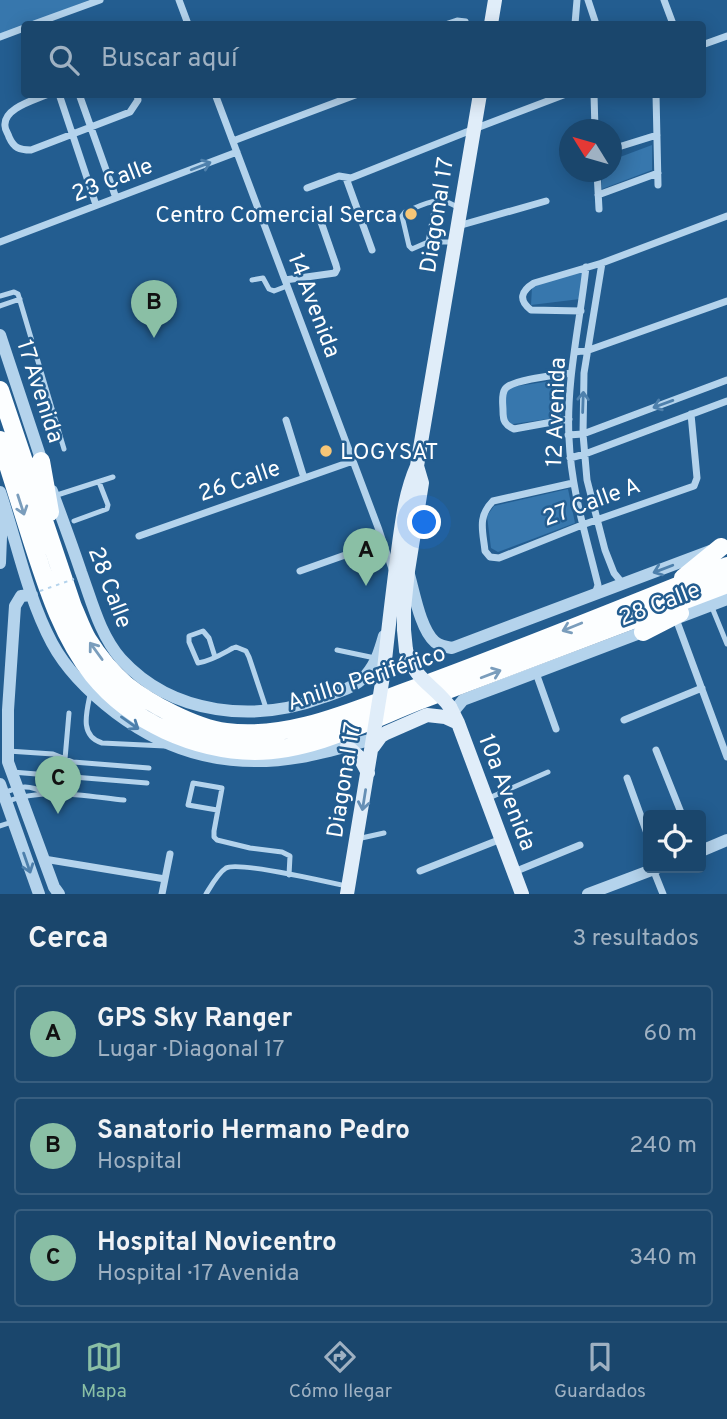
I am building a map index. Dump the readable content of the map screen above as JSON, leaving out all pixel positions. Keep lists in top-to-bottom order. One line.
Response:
{"streets":{"highway":["Anillo Periférico"],"main road":["Diagonal 17","10a Avenida"],"street":["23 Calle","14 Avenida","17 Avenida","12 Avenida","26 Calle","27 Calle A","28 Calle"]},"crossings":[["23 Calle","14 Avenida"],["Diagonal 17","14 Avenida"],["Diagonal 17","28 Calle"],["Diagonal 17","10a Avenida"],["14 Avenida","26 Calle"],["17 Avenida","28 Calle"],["12 Avenida","27 Calle A"],["12 Avenida","28 Calle"],["28 Calle","10a Avenida"]],"one_way":["23 Calle"],"places":["Centro Comercial Serca","LOGYSAT"],"north":"top left","page":{"search":"Buscar aquí","pins":["B","A","C"],"heading":["Cerca","3 resultados"],"list":[{"mark":"A","name":"GPS Sky Ranger","note":"Lugar · Diagonal 17","value":"60 m"},{"mark":"B","name":"Sanatorio Hermano Pedro","note":"Hospital","value":"240 m"},{"mark":"C","name":"Hospital Novicentro","note":"Hospital · 17 Avenida","value":"340 m"}],"nav":["Mapa","Cómo llegar","Guardados"]}}
